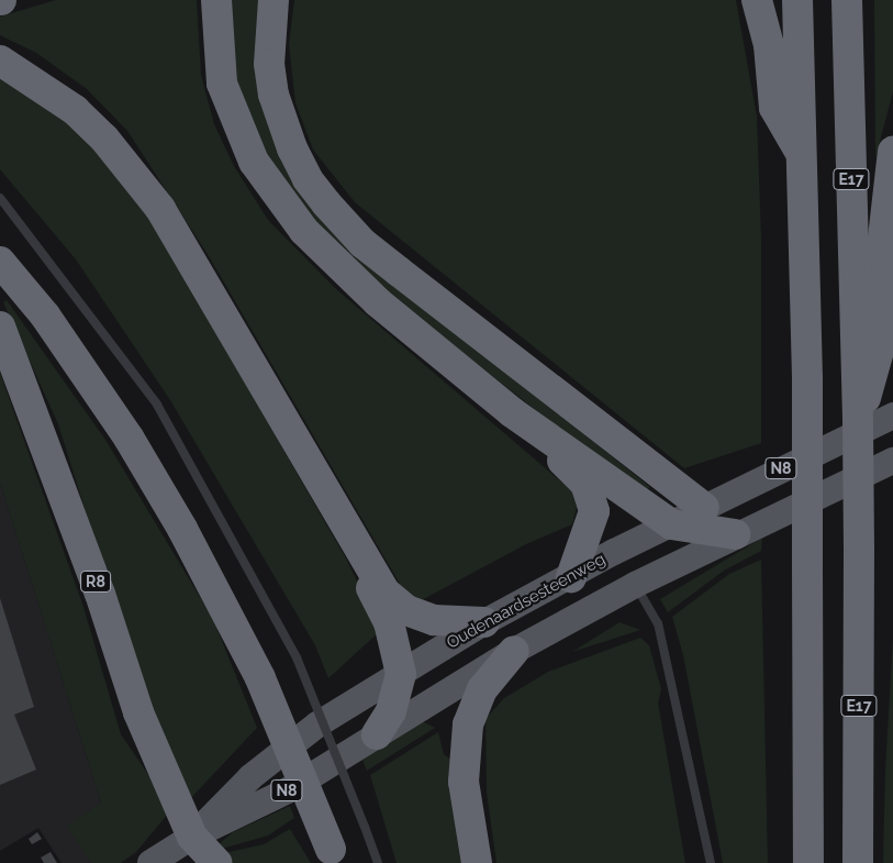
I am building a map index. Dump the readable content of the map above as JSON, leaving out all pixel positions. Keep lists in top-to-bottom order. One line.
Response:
{"streets":{"highway":["E17","R8"],"main road":["N8","Oudenaardsesteenweg"]},"crossings":[["R8","Oudenaardsesteenweg"]]}
